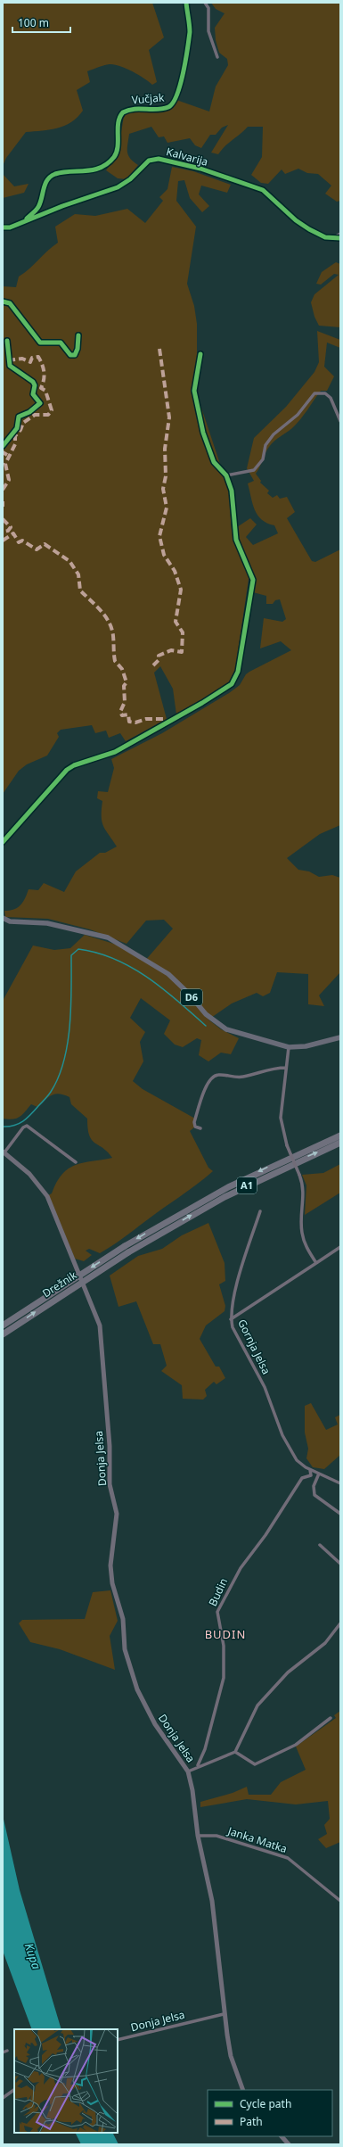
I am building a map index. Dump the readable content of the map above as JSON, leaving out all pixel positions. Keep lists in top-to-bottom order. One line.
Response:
{"streets":{"highway":["A1","Drežnik"],"main road":["Vučjak","D6","Donja Jelsa"],"street":["Kalvarija","Gornja Jelsa","Budin","Janka Matka"]},"crossings":[["Vučjak","Kalvarija"],["Gornja Jelsa","Budin"],["Donja Jelsa","Budin"],["Donja Jelsa","Janka Matka"]],"districts":["BUDIN"],"water":["Kupa"],"legend":["Cycle path","Path"],"scale_bar":"100 m"}
